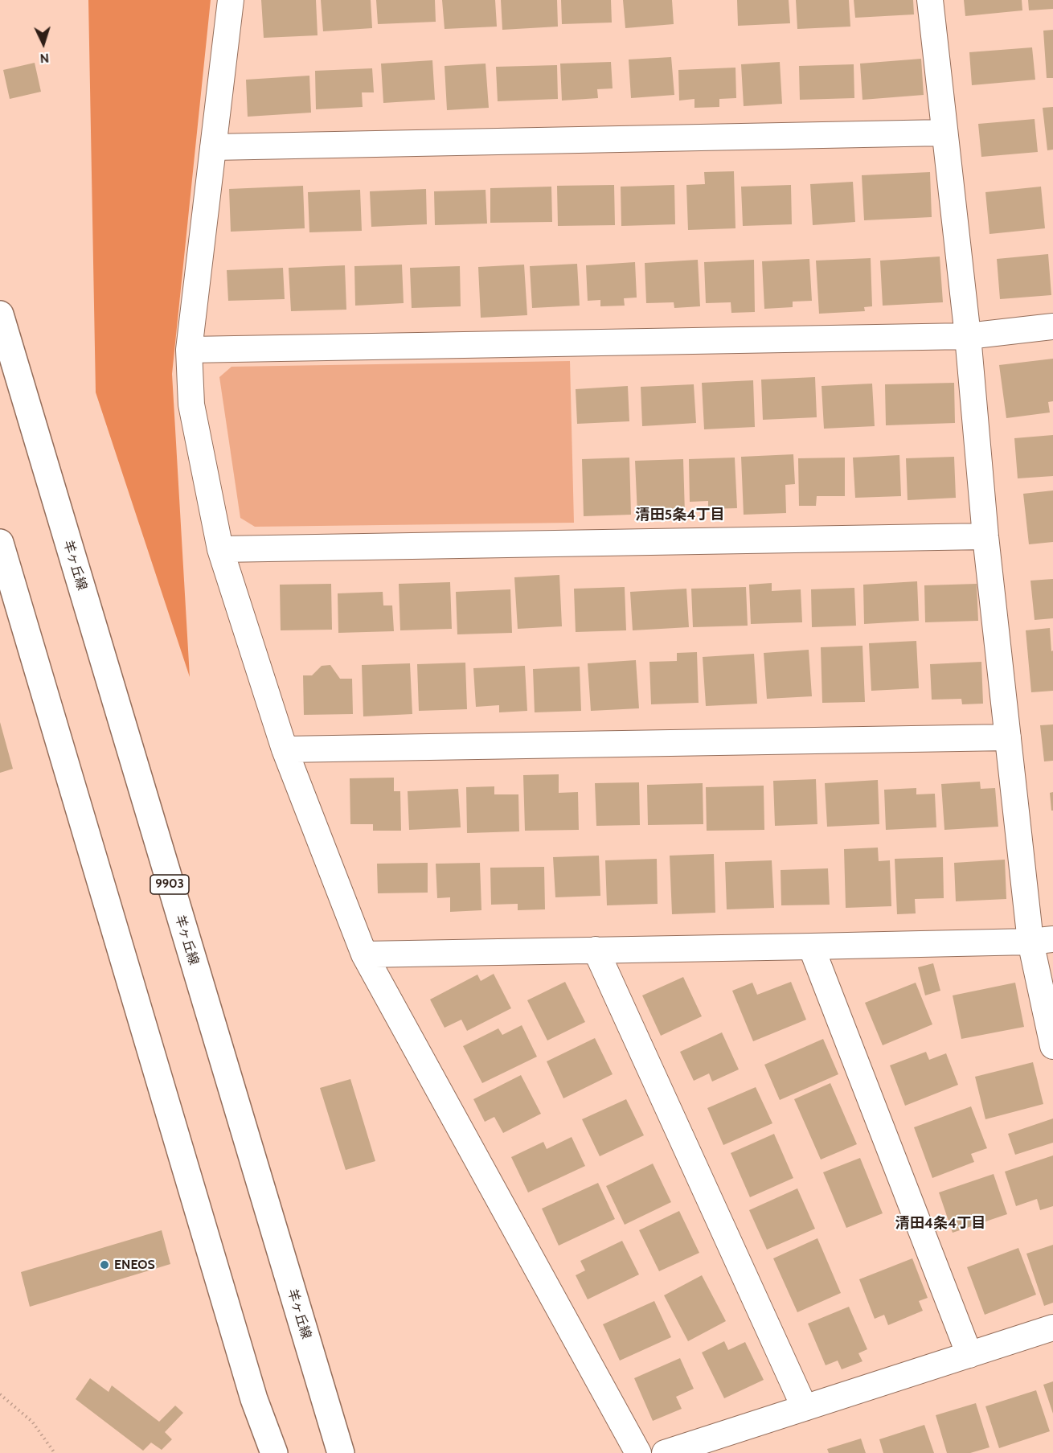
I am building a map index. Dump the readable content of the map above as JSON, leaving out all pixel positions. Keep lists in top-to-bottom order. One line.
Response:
{"streets":{"main road":["羊ヶ丘線","9903"]},"districts":["清田5条4丁目","清田4条4丁目"],"places":["ENEOS"],"north":"bottom"}
